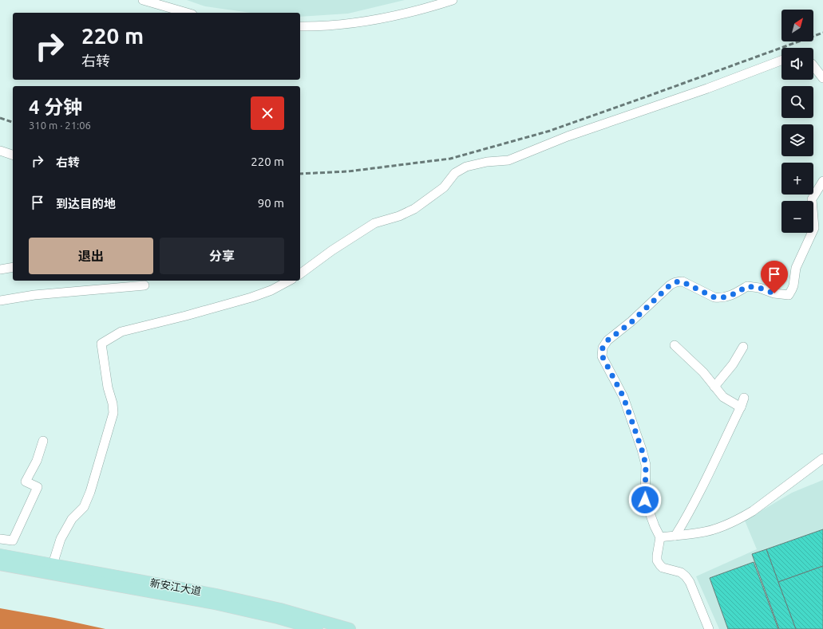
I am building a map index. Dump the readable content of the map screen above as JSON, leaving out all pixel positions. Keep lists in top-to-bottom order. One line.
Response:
{"streets":{"main road":["新安江大道"]},"north":"top right","page":{"map_buttons":["+","−"],"turn":["220 m","右转"],"heading":["4 分钟","310 m · 21:06"],"list":[{"name":"右转","value":"220 m"},{"name":"到达目的地","value":"90 m"}],"buttons":["退出","分享"]}}
